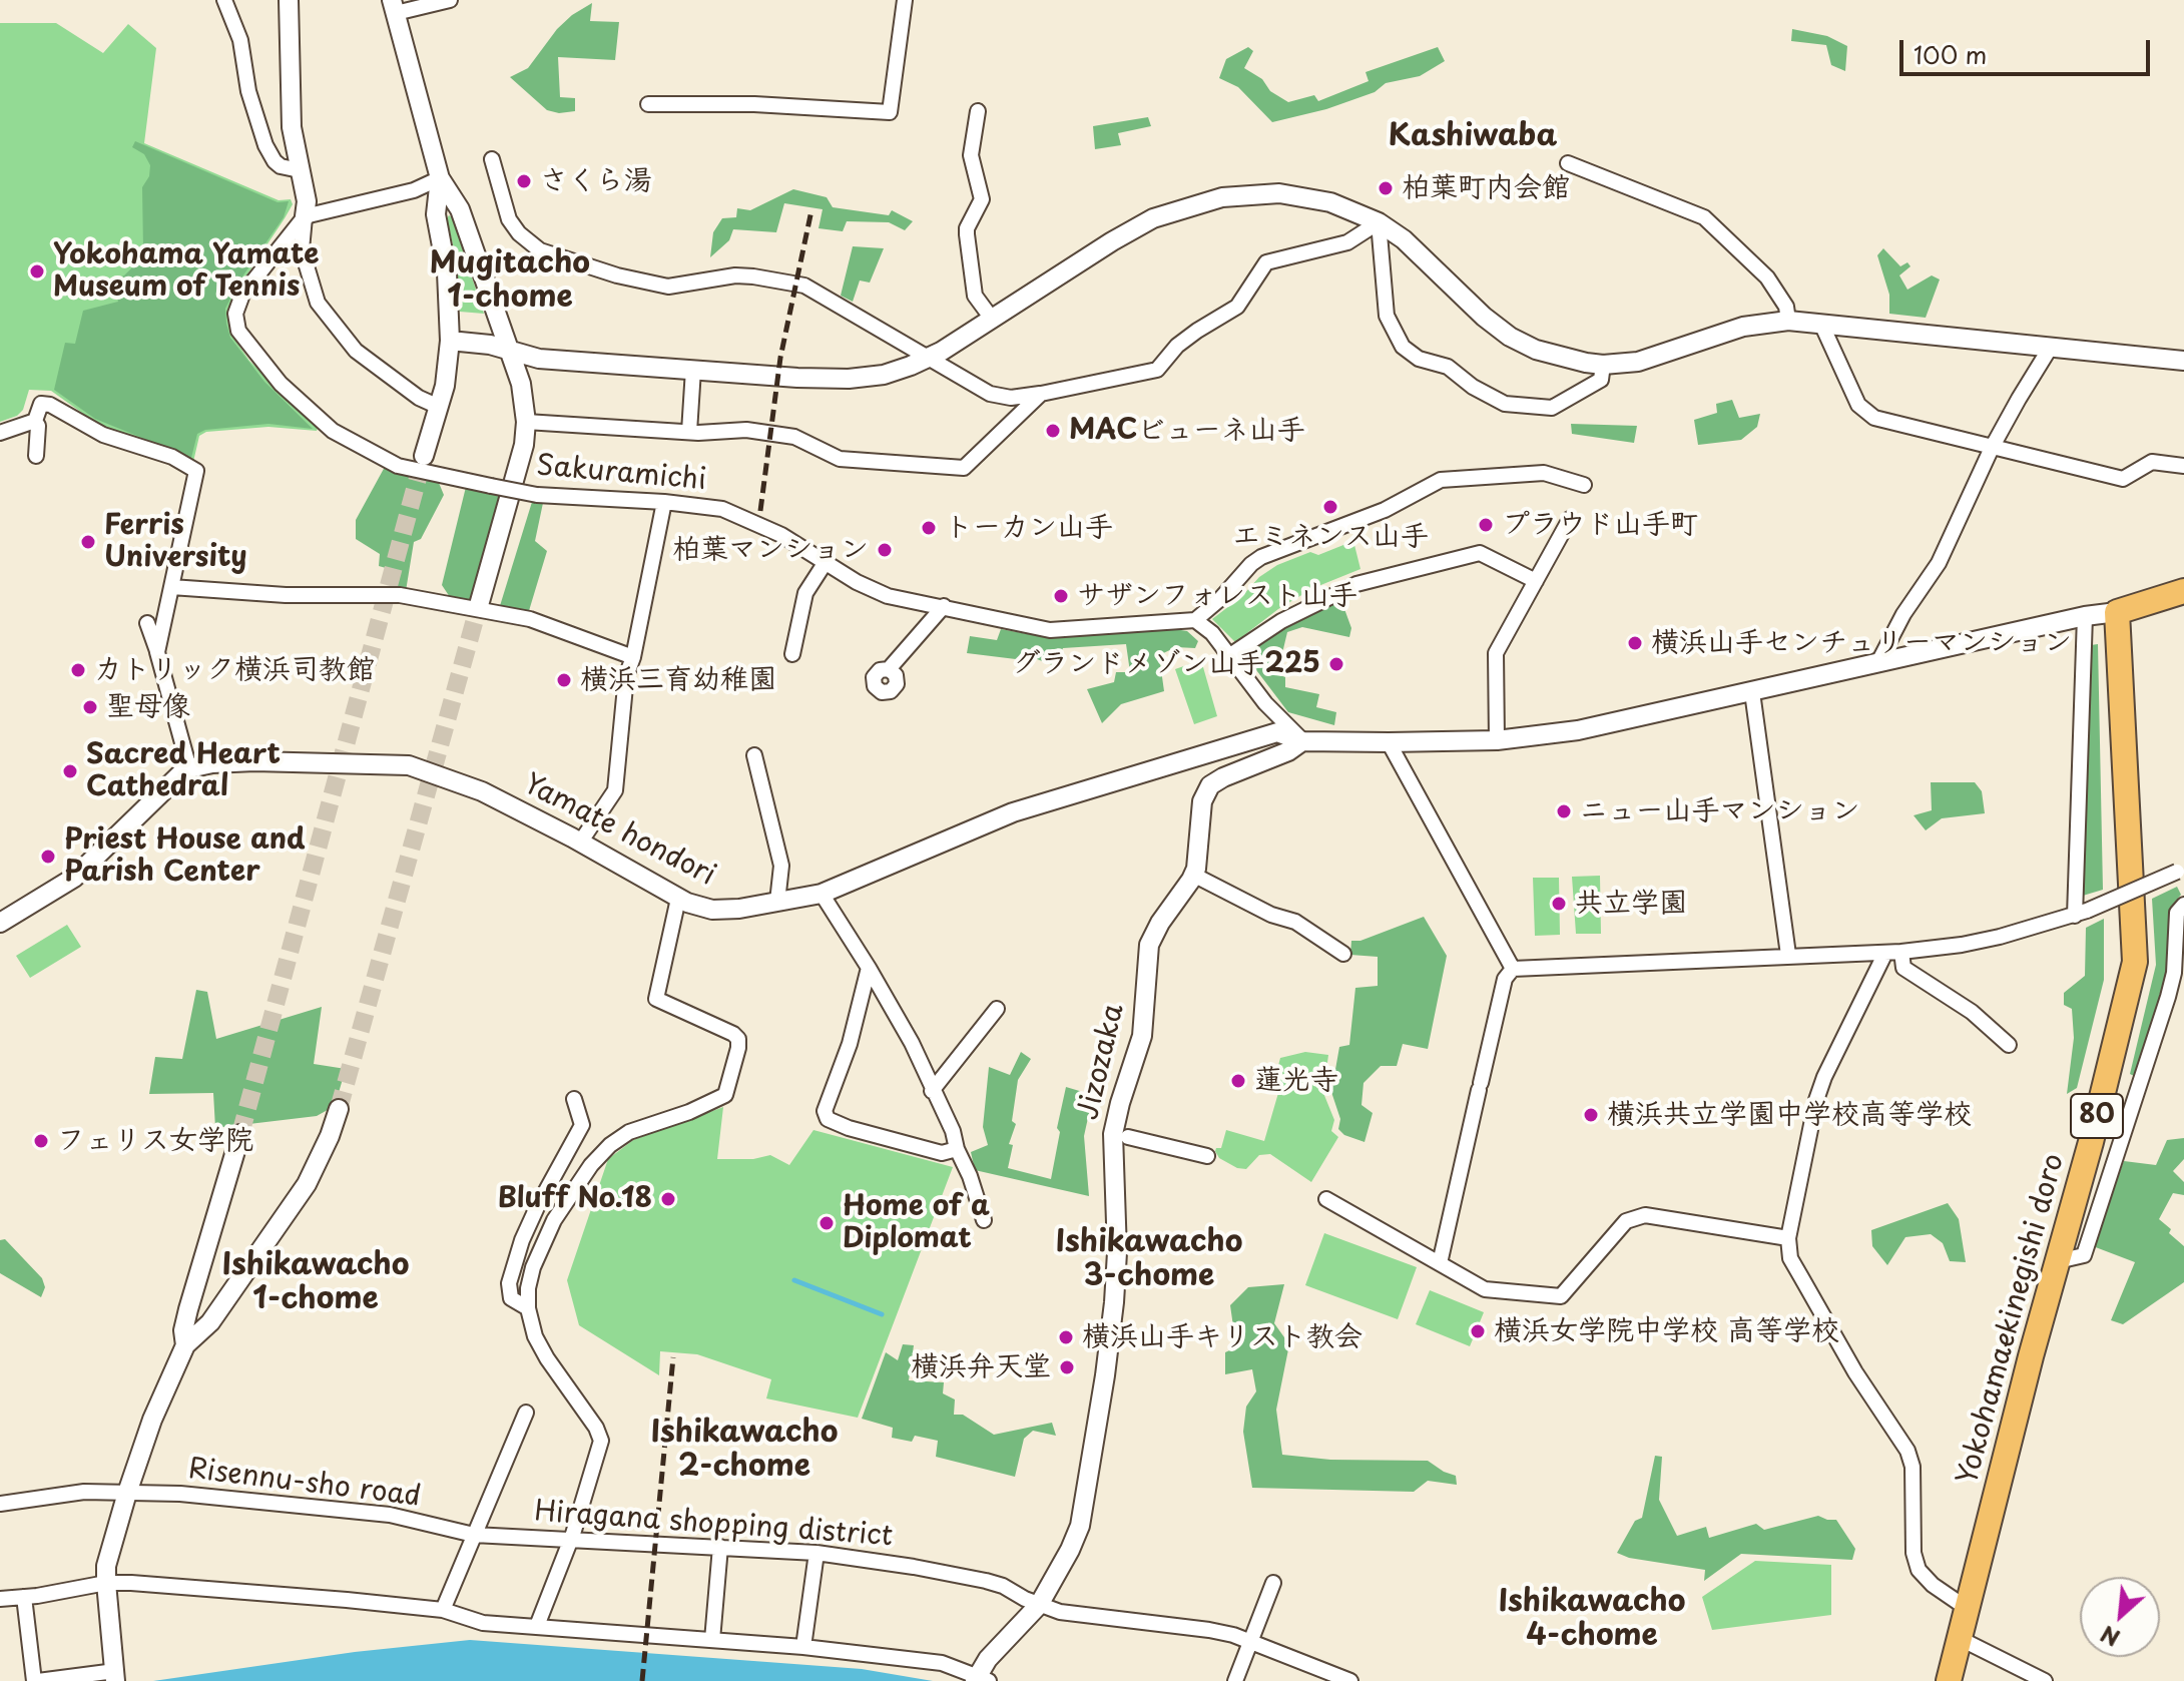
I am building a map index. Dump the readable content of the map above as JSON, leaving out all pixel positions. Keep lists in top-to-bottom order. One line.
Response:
{"streets":{"main road":["80","Yokohamaekinegishi doro"],"street":["Sakuramichi","Yamate hondori","Jizozaka","Risennu-sho road","Hiragana shopping district"]},"crossings":[["Yamate hondori","Jizozaka"],["Yamate hondori","Yokohamaekinegishi doro"],["Jizozaka","Hiragana shopping district"],["Risennu-sho road","Hiragana shopping district"]],"districts":["Kashiwaba","Mugitacho 1-chome","Ishikawacho 3-chome","Ishikawacho 1-chome","Ishikawacho 2-chome","Ishikawacho 4-chome"],"places":["さくら湯","柏葉町内会館","Yokohama Yamate Museum of Tennis","MACビューネ山手","エミネンス山手","プラウド山手町","トーカン山手","Ferris University","柏葉マンション","サザンフォレスト山手","横浜山手センチュリーマンション","グランドメゾン山手225","カトリック横浜司教館","横浜三育幼稚園","聖母像","Sacred Heart Cathedral","ニュー山手マンション","Priest House and Parish Center","共立学園","蓮光寺","横浜共立学園中学校高等学校","フェリス女学院","Bluff No.18","Home of a Diplomat","横浜女学院中学校 高等学校","横浜山手キリスト教会","横浜弁天堂"],"scale_bar":"100 m","north":"bottom left"}
